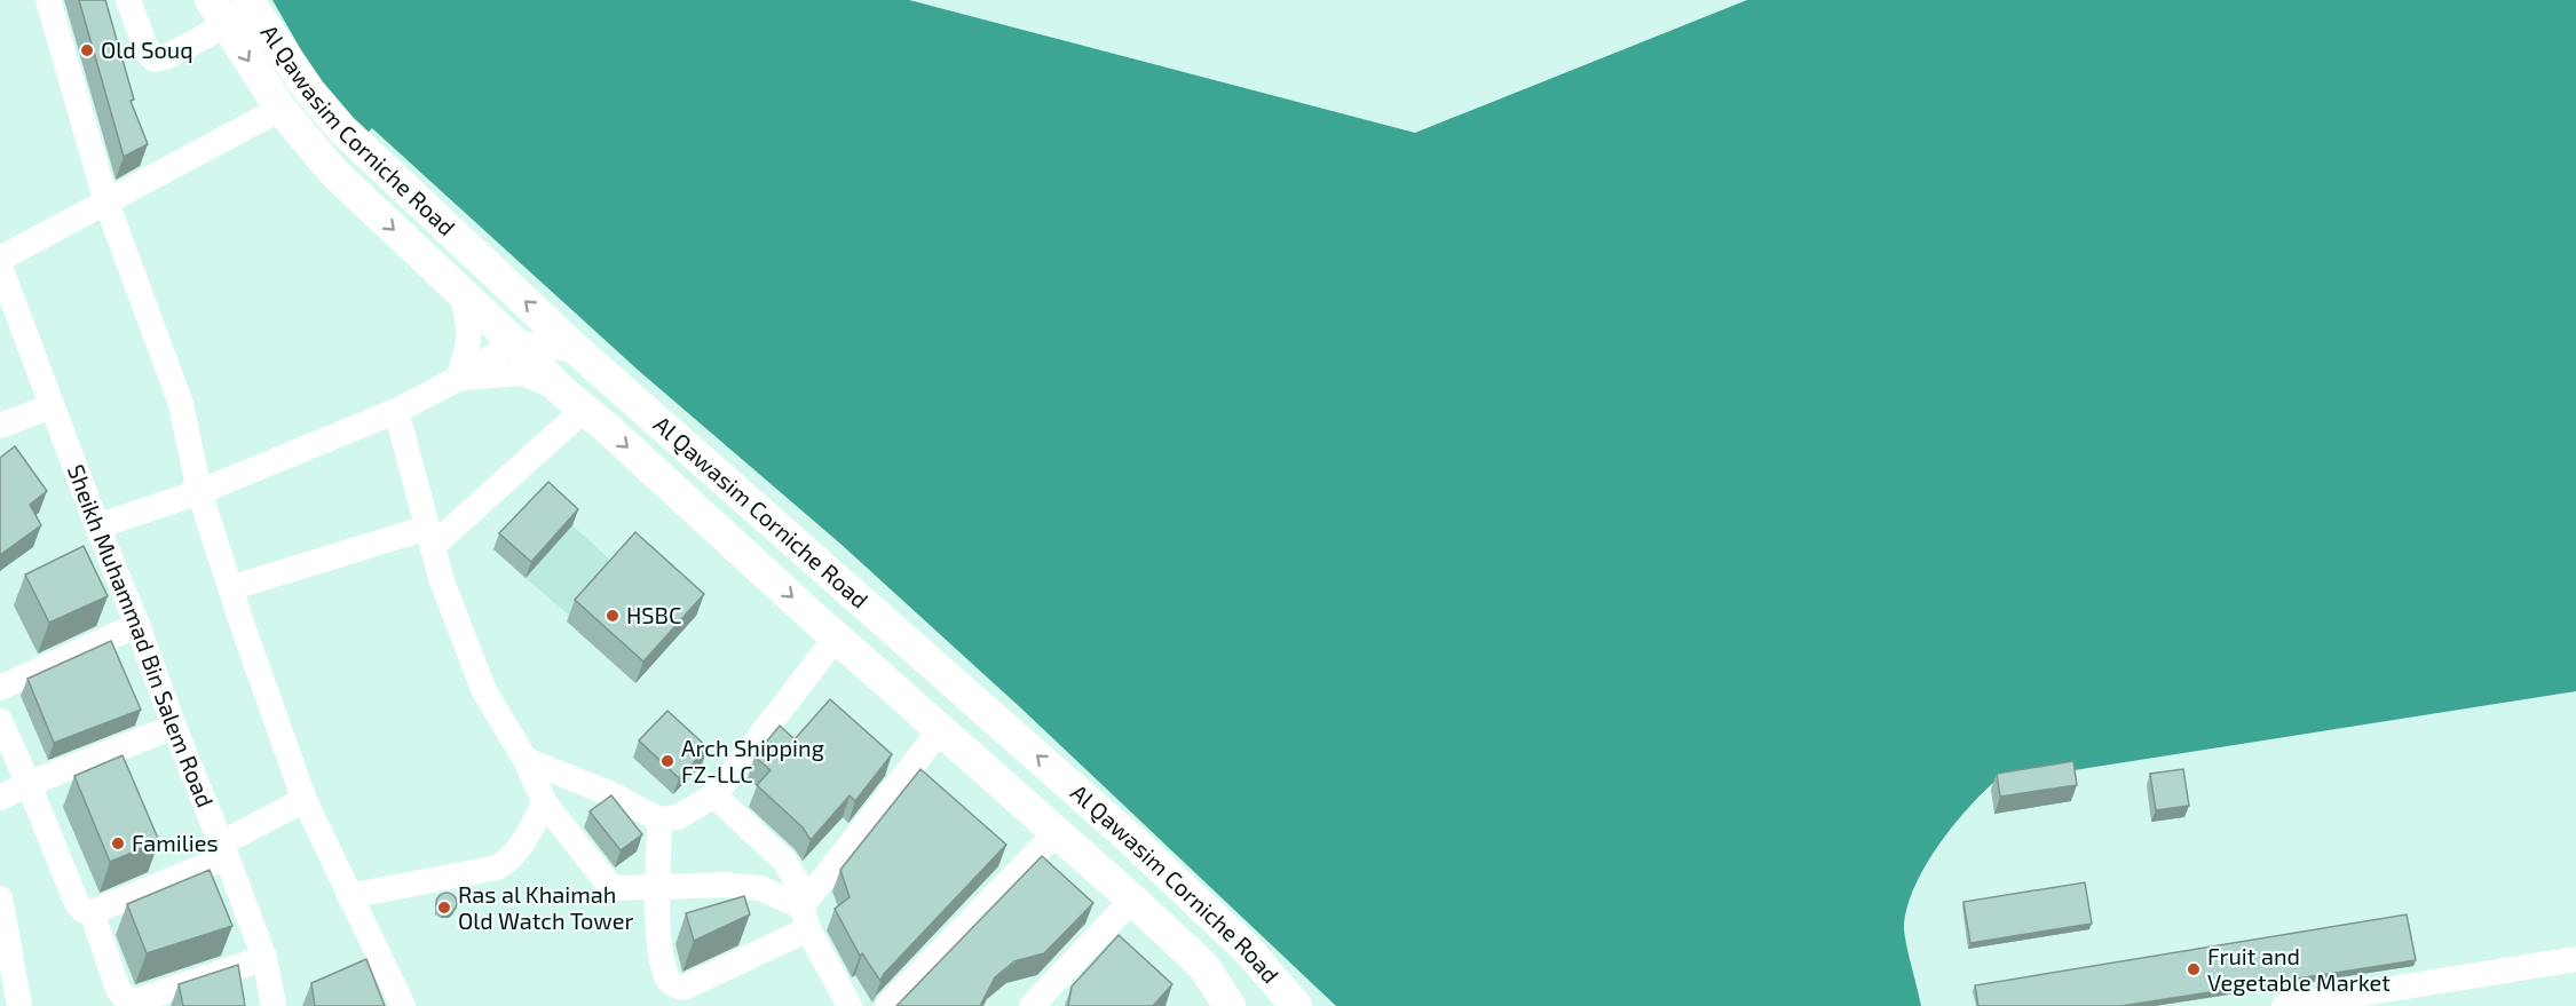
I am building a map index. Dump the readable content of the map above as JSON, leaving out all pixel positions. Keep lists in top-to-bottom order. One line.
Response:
{"streets":{"main road":["Al Qawasim Corniche Road"],"street":["Sheikh Muhammad Bin Salem Road"]},"places":["Old Souq","HSBC","Arch Shipping FZ-LLC","Families","Ras al Khaimah Old Watch Tower","Fruit and Vegetable Market"]}
